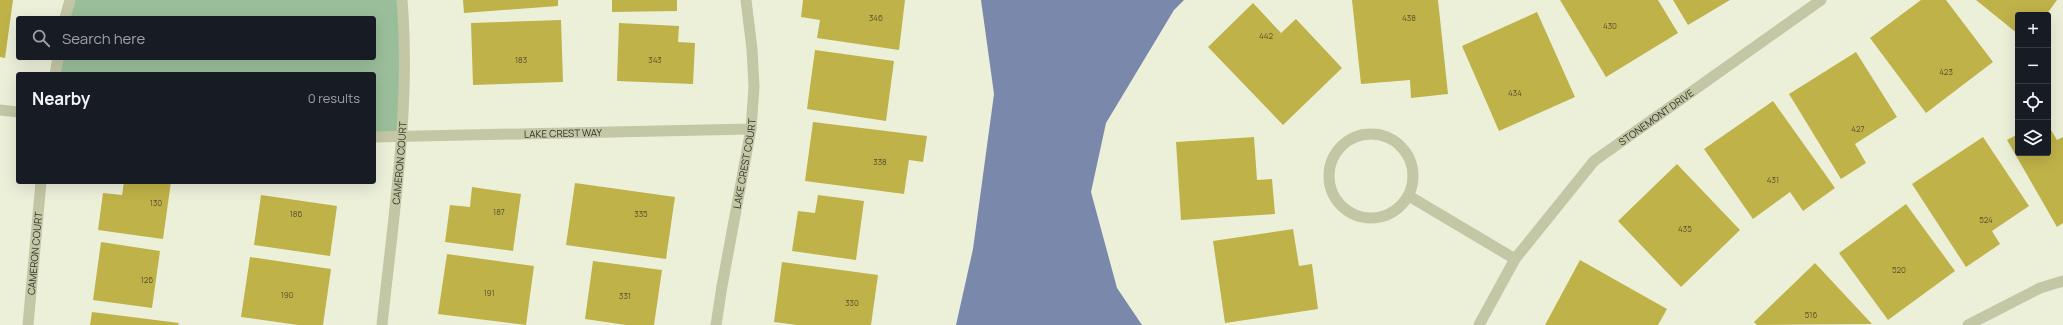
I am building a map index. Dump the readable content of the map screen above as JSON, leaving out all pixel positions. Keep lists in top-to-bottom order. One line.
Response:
{"streets":{"street":["STONEMONT DRIVE","LAKE CREST WAY","CAMERON COURT","LAKE CREST COURT"]},"crossings":[["LAKE CREST WAY","CAMERON COURT"],["LAKE CREST WAY","LAKE CREST COURT"]],"house_numbers":["346","438","430","442","183","343","423","434","427","338","431","130","187","186","335","524","435","520","126","191","190","331","330","516"],"page":{"map_buttons":["+","−"],"search":"Search here","heading":["Nearby","0 results"]}}
